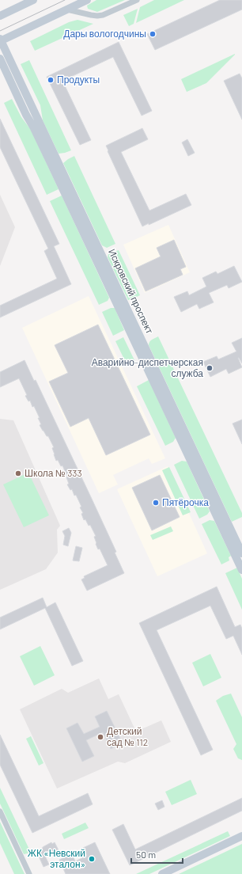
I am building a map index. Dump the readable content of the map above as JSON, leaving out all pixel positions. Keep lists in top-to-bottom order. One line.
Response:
{"streets":{"street":["Искровский проспект"]},"places":["Дары вологодчины","Продукты","Аварийно-диспетчерская служба","Школа № 333","Пятёрочка","Детский сад № 112","ЖК «Невский эталон»"],"scale_bar":"50 m"}
